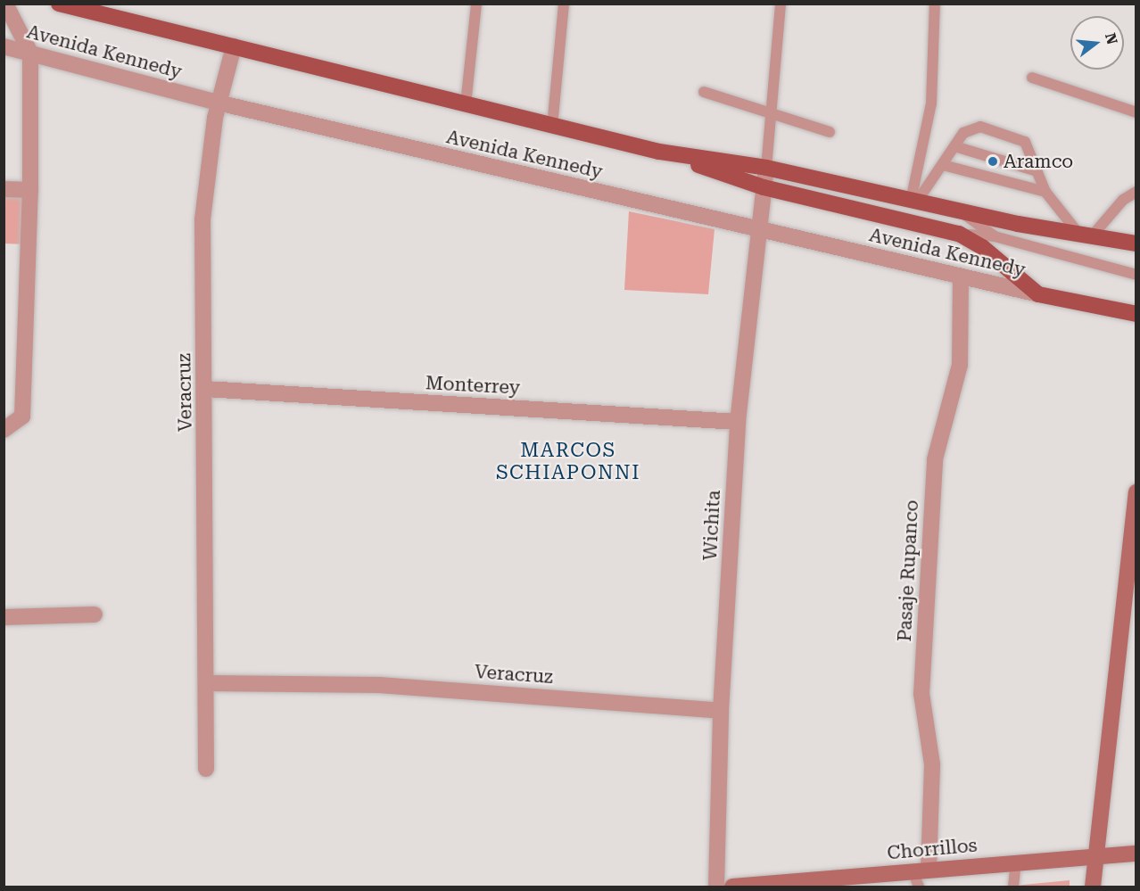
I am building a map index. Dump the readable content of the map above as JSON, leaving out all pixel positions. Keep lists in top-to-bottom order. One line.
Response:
{"streets":{"main road":["Avenida Kennedy"],"street":["Monterrey","Veracruz","Wichita","Pasaje Rupanco","Chorrillos"]},"crossings":[["Avenida Kennedy","Veracruz"],["Avenida Kennedy","Wichita"],["Avenida Kennedy","Pasaje Rupanco"],["Monterrey","Veracruz"],["Monterrey","Wichita"],["Veracruz","Wichita"],["Pasaje Rupanco","Chorrillos"]],"districts":["MARCOS SCHIAPONNI"],"places":["Aramco"],"north":"right"}
